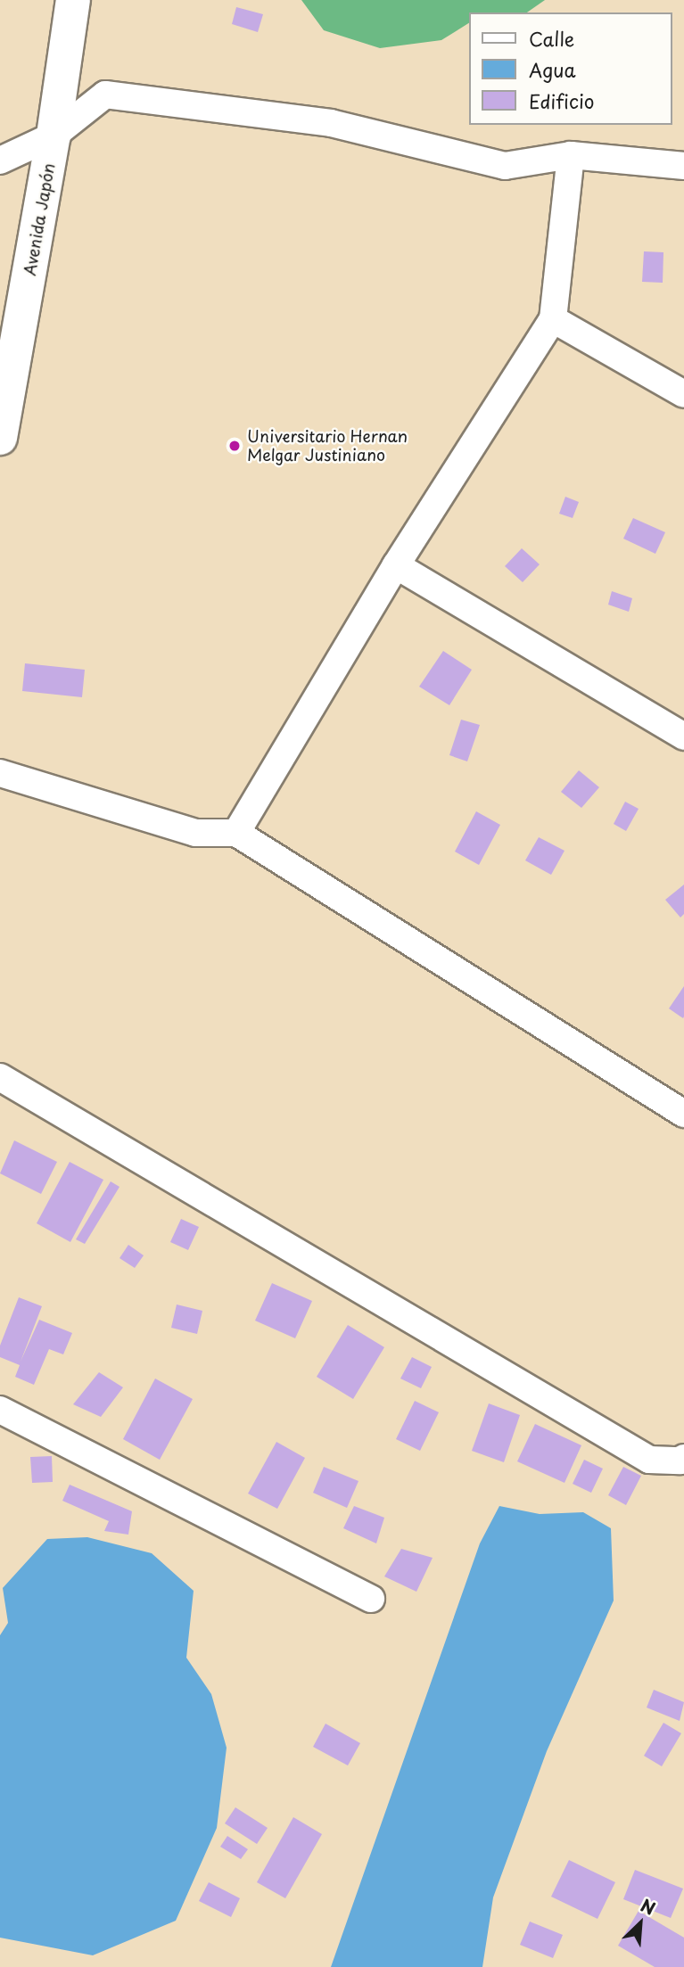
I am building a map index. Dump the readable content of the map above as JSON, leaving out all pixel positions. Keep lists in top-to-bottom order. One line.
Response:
{"streets":{"street":["Avenida Japón"]},"places":["Universitario Hernan Melgar Justiniano"],"legend":["Calle","Agua","Edificio"],"north":"top right"}
